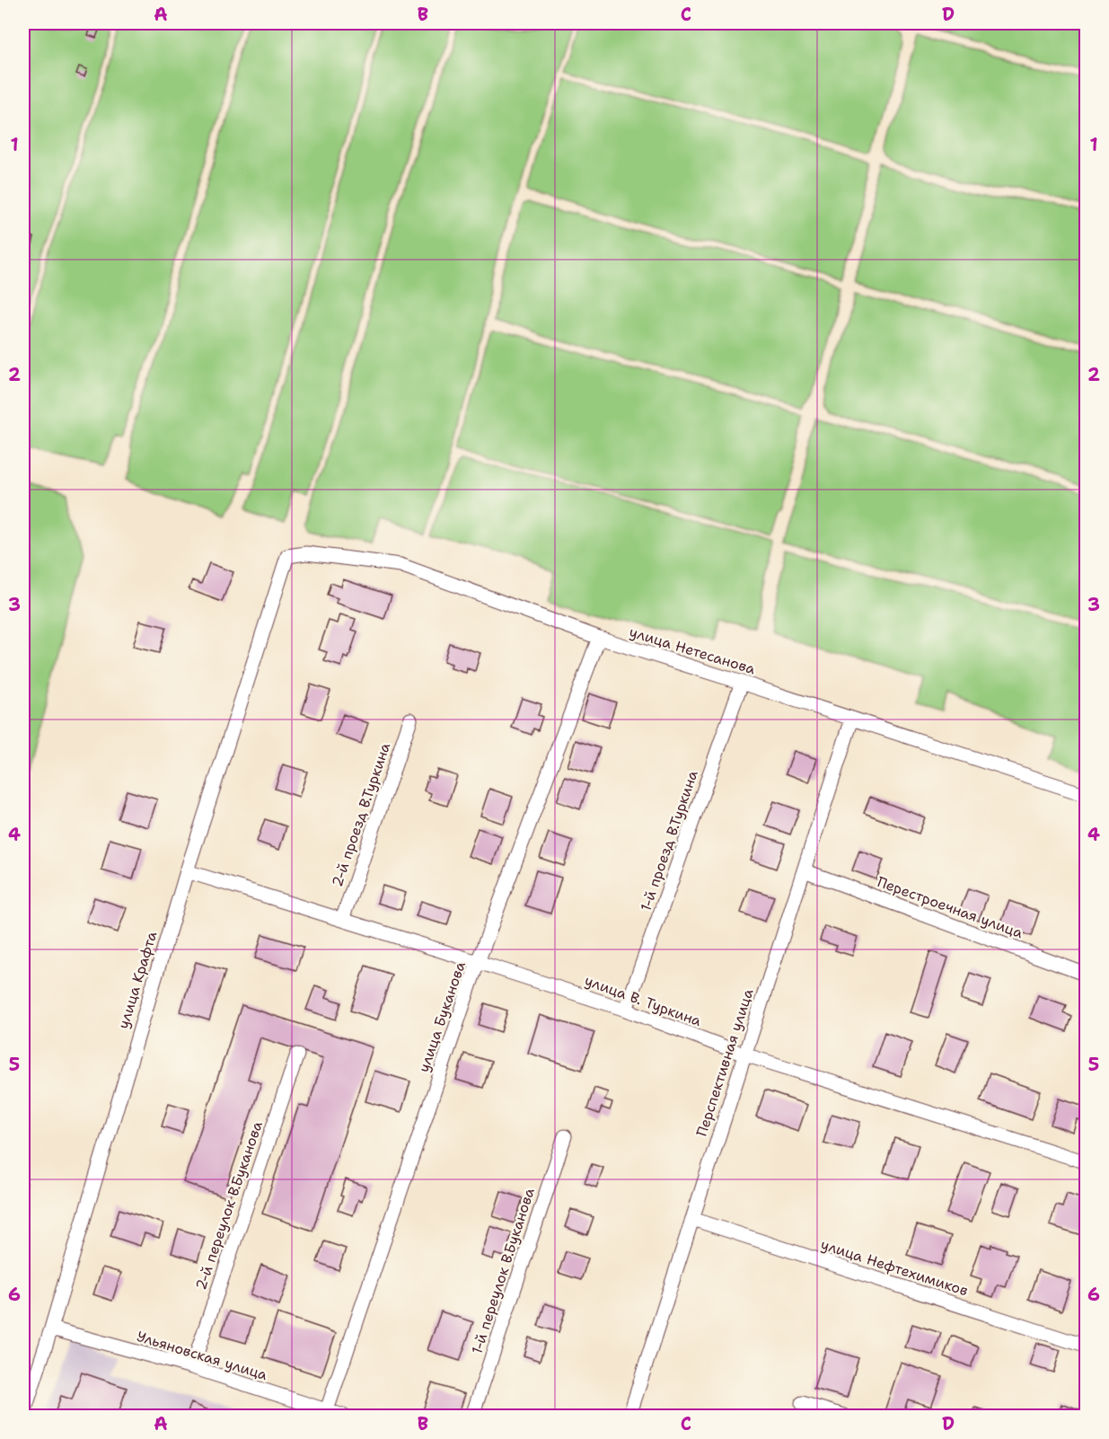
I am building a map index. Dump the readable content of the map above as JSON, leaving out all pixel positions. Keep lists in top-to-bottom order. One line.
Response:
{"streets":{"street":["улица Нетесанова","2-й проезд В.Туркина","1-й проезд В.Туркина","Перестроечная улица","улица Крафта","улица В. Туркина","улица Буканова","Перспективная улица","2-й переулок В.Буканова","улица Нефтехимиков","1-й переулок В.Буканова","Ульяновская улица"]},"crossings":[["улица Нетесанова","1-й проезд В.Туркина"],["улица Нетесанова","улица Крафта"],["улица Нетесанова","улица Буканова"],["улица Нетесанова","Перспективная улица"],["2-й проезд В.Туркина","улица В. Туркина"],["1-й проезд В.Туркина","улица В. Туркина"],["Перестроечная улица","Перспективная улица"],["улица Крафта","улица В. Туркина"],["улица Крафта","Ульяновская улица"],["улица В. Туркина","улица Буканова"],["улица В. Туркина","Перспективная улица"],["улица Буканова","Ульяновская улица"],["Перспективная улица","улица Нефтехимиков"],["2-й переулок В.Буканова","Ульяновская улица"]],"grid":{"columns":["A","B","C","D"],"rows":["1","2","3","4","5","6"]}}
